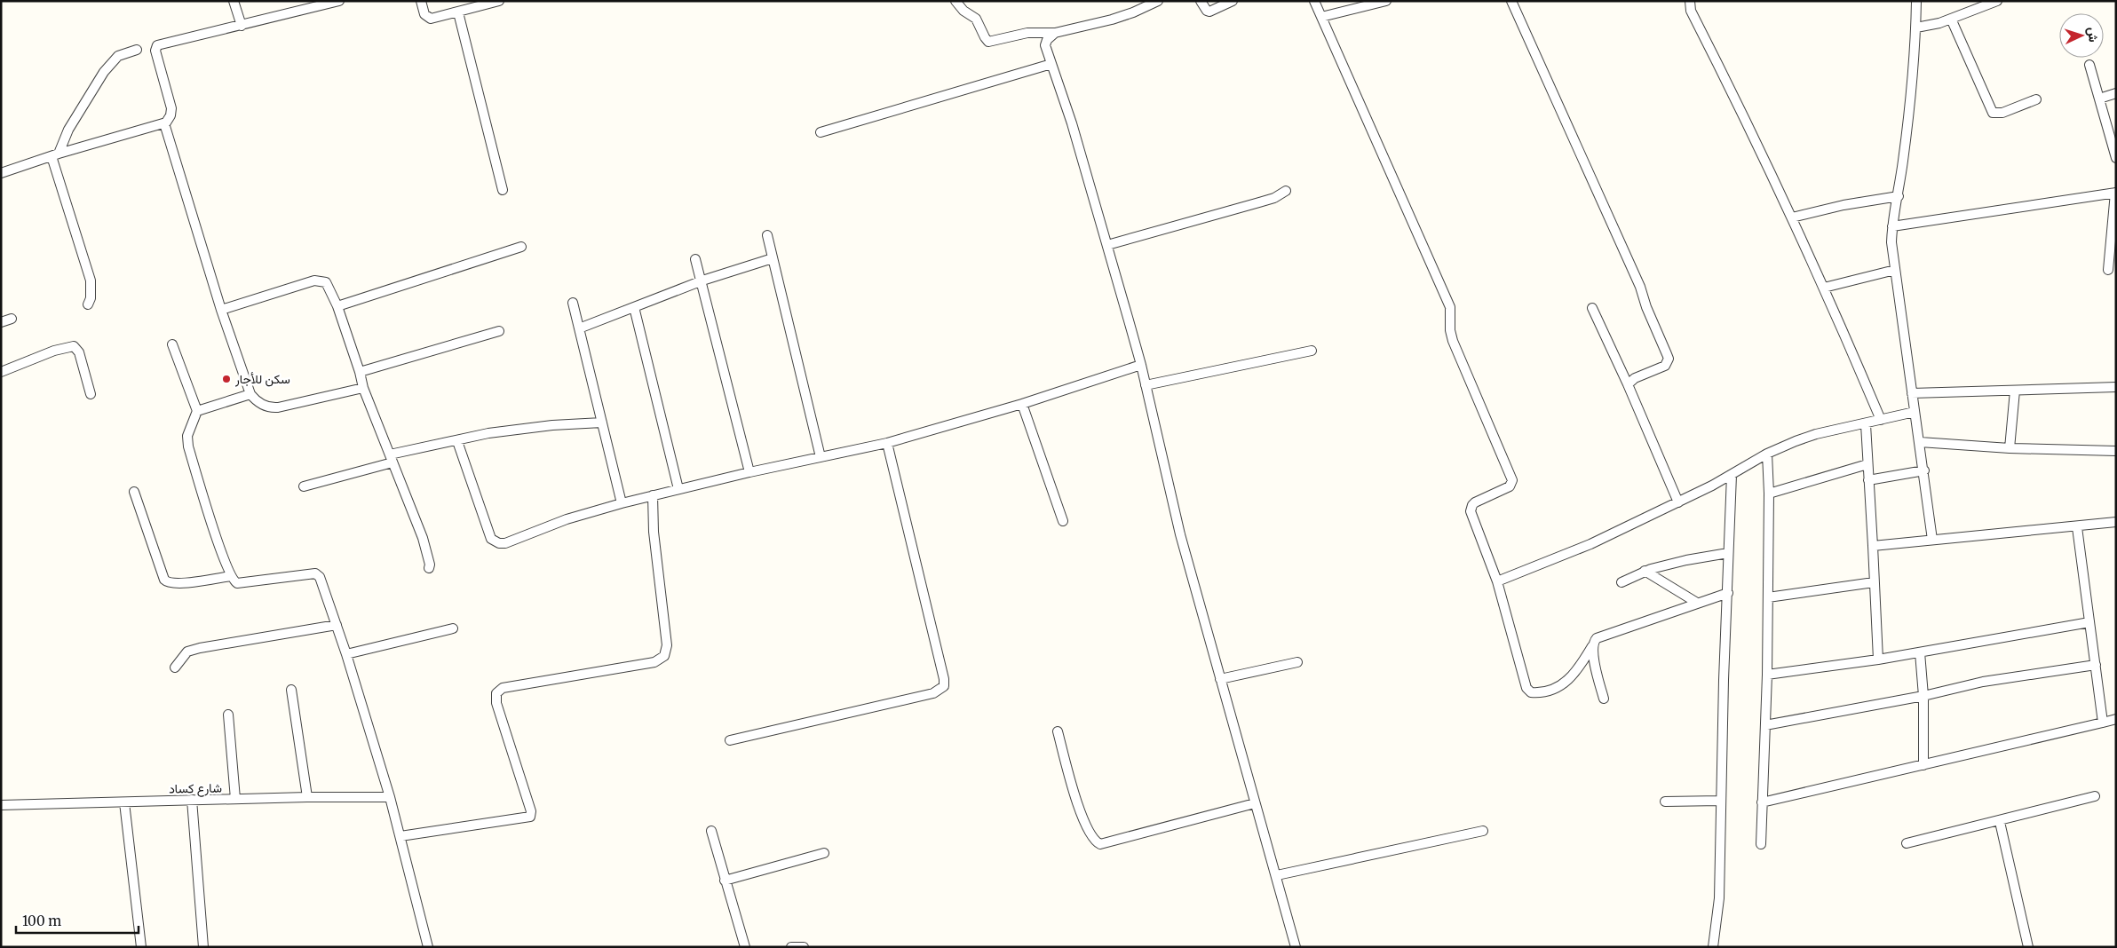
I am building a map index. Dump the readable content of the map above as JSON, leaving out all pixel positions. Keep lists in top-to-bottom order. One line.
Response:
{"streets":{"street":["شارع كساد"]},"places":["سكن للأجار"],"scale_bar":"100 m","north":"right"}
